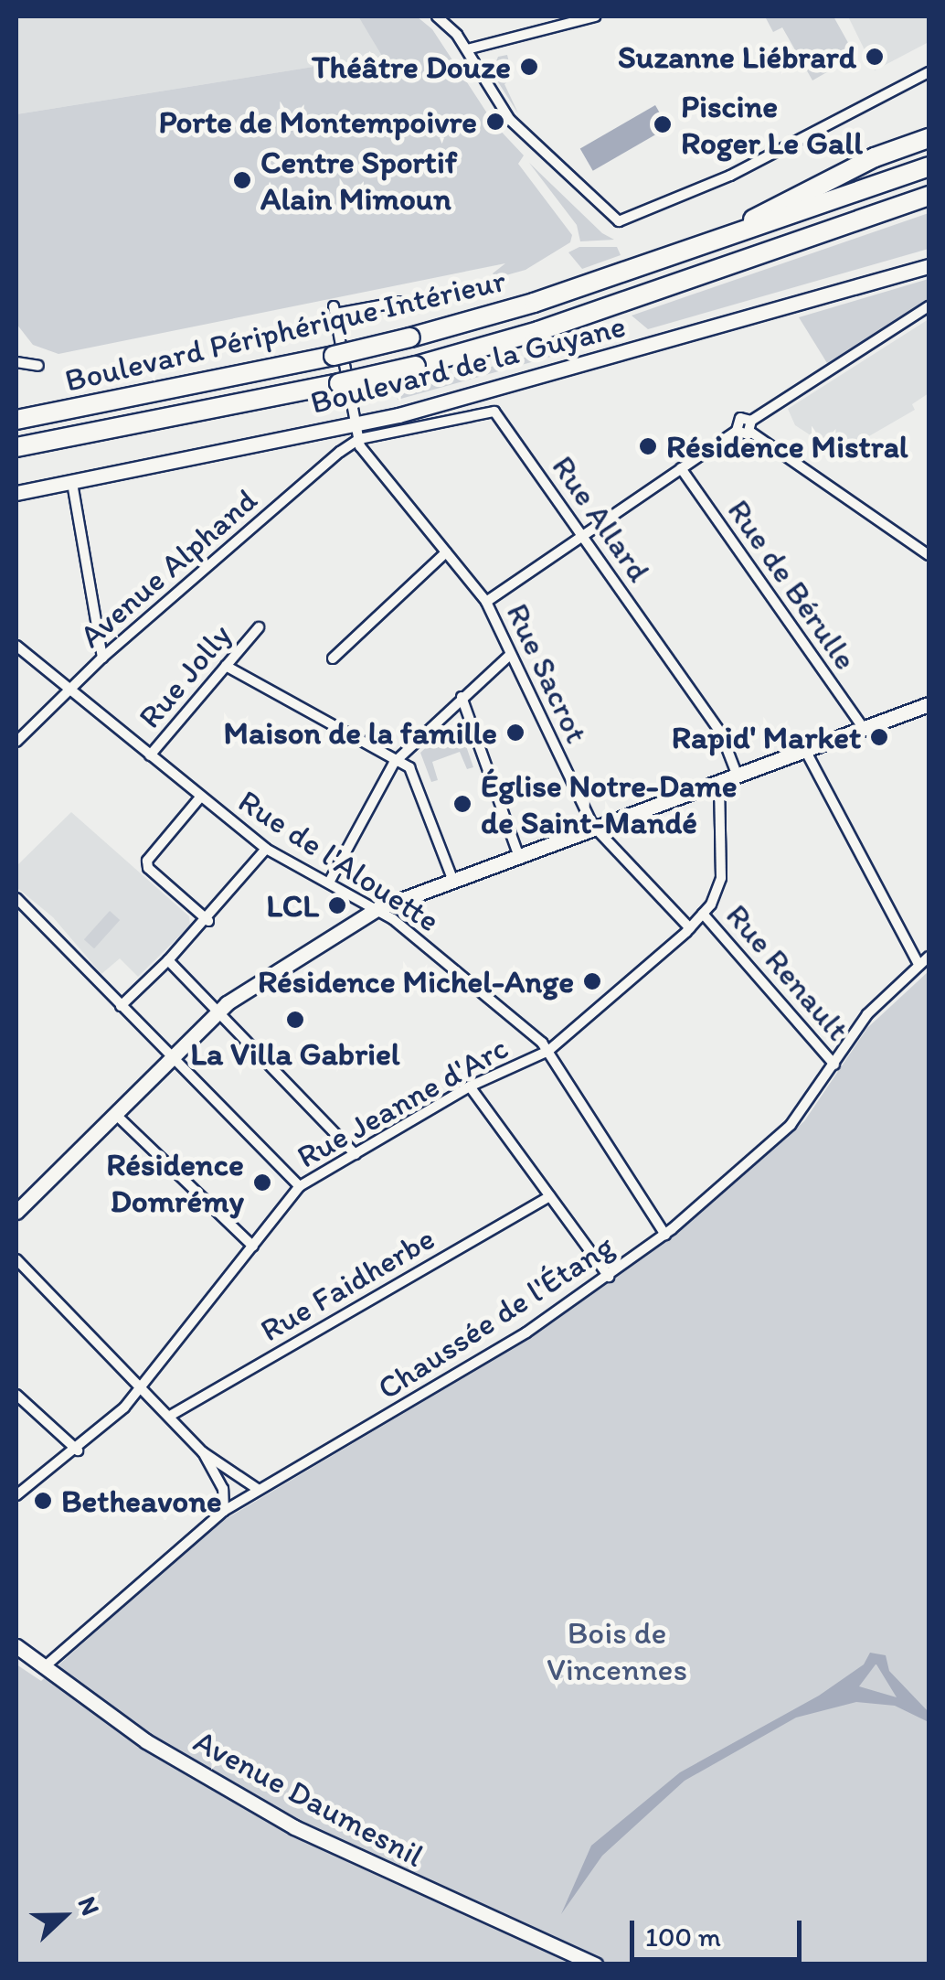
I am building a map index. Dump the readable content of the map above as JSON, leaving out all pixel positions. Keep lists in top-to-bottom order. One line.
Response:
{"streets":{"highway":["Boulevard Périphérique Intérieur"],"street":["Boulevard de la Guyane","Rue Allard","Avenue Alphand","Rue de Bérulle","Rue Sacrot","Rue Jolly","Rue de l'Alouette","Rue Renault","Rue Jeanne d'Arc","Rue Faidherbe","Chaussée de l'Étang","Avenue Daumesnil"]},"crossings":[["Boulevard de la Guyane","Rue Allard"],["Boulevard de la Guyane","Avenue Alphand"],["Boulevard de la Guyane","Rue Sacrot"],["Rue Allard","Avenue Alphand"],["Rue Allard","Rue Sacrot"],["Avenue Alphand","Rue Sacrot"],["Avenue Alphand","Rue de l'Alouette"],["Rue Sacrot","Rue Jeanne d'Arc"],["Rue Jolly","Rue de l'Alouette"],["Rue de l'Alouette","Rue Jeanne d'Arc"],["Rue de l'Alouette","Chaussée de l'Étang"],["Rue Renault","Rue Jeanne d'Arc"],["Rue Renault","Chaussée de l'Étang"],["Chaussée de l'Étang","Avenue Daumesnil"]],"parks":["Bois de Vincennes"],"places":["Suzanne Liébrard","Théâtre Douze","Porte de Montempoivre","Piscine Roger Le Gall","Centre Sportif Alain Mimoun","Résidence Mistral","Maison de la famille","Rapid' Market","Église Notre-Dame de Saint-Mandé","LCL","Résidence Michel-Ange","La Villa Gabriel","Résidence Domrémy","Betheavone"],"scale_bar":"100 m","north":"right"}
